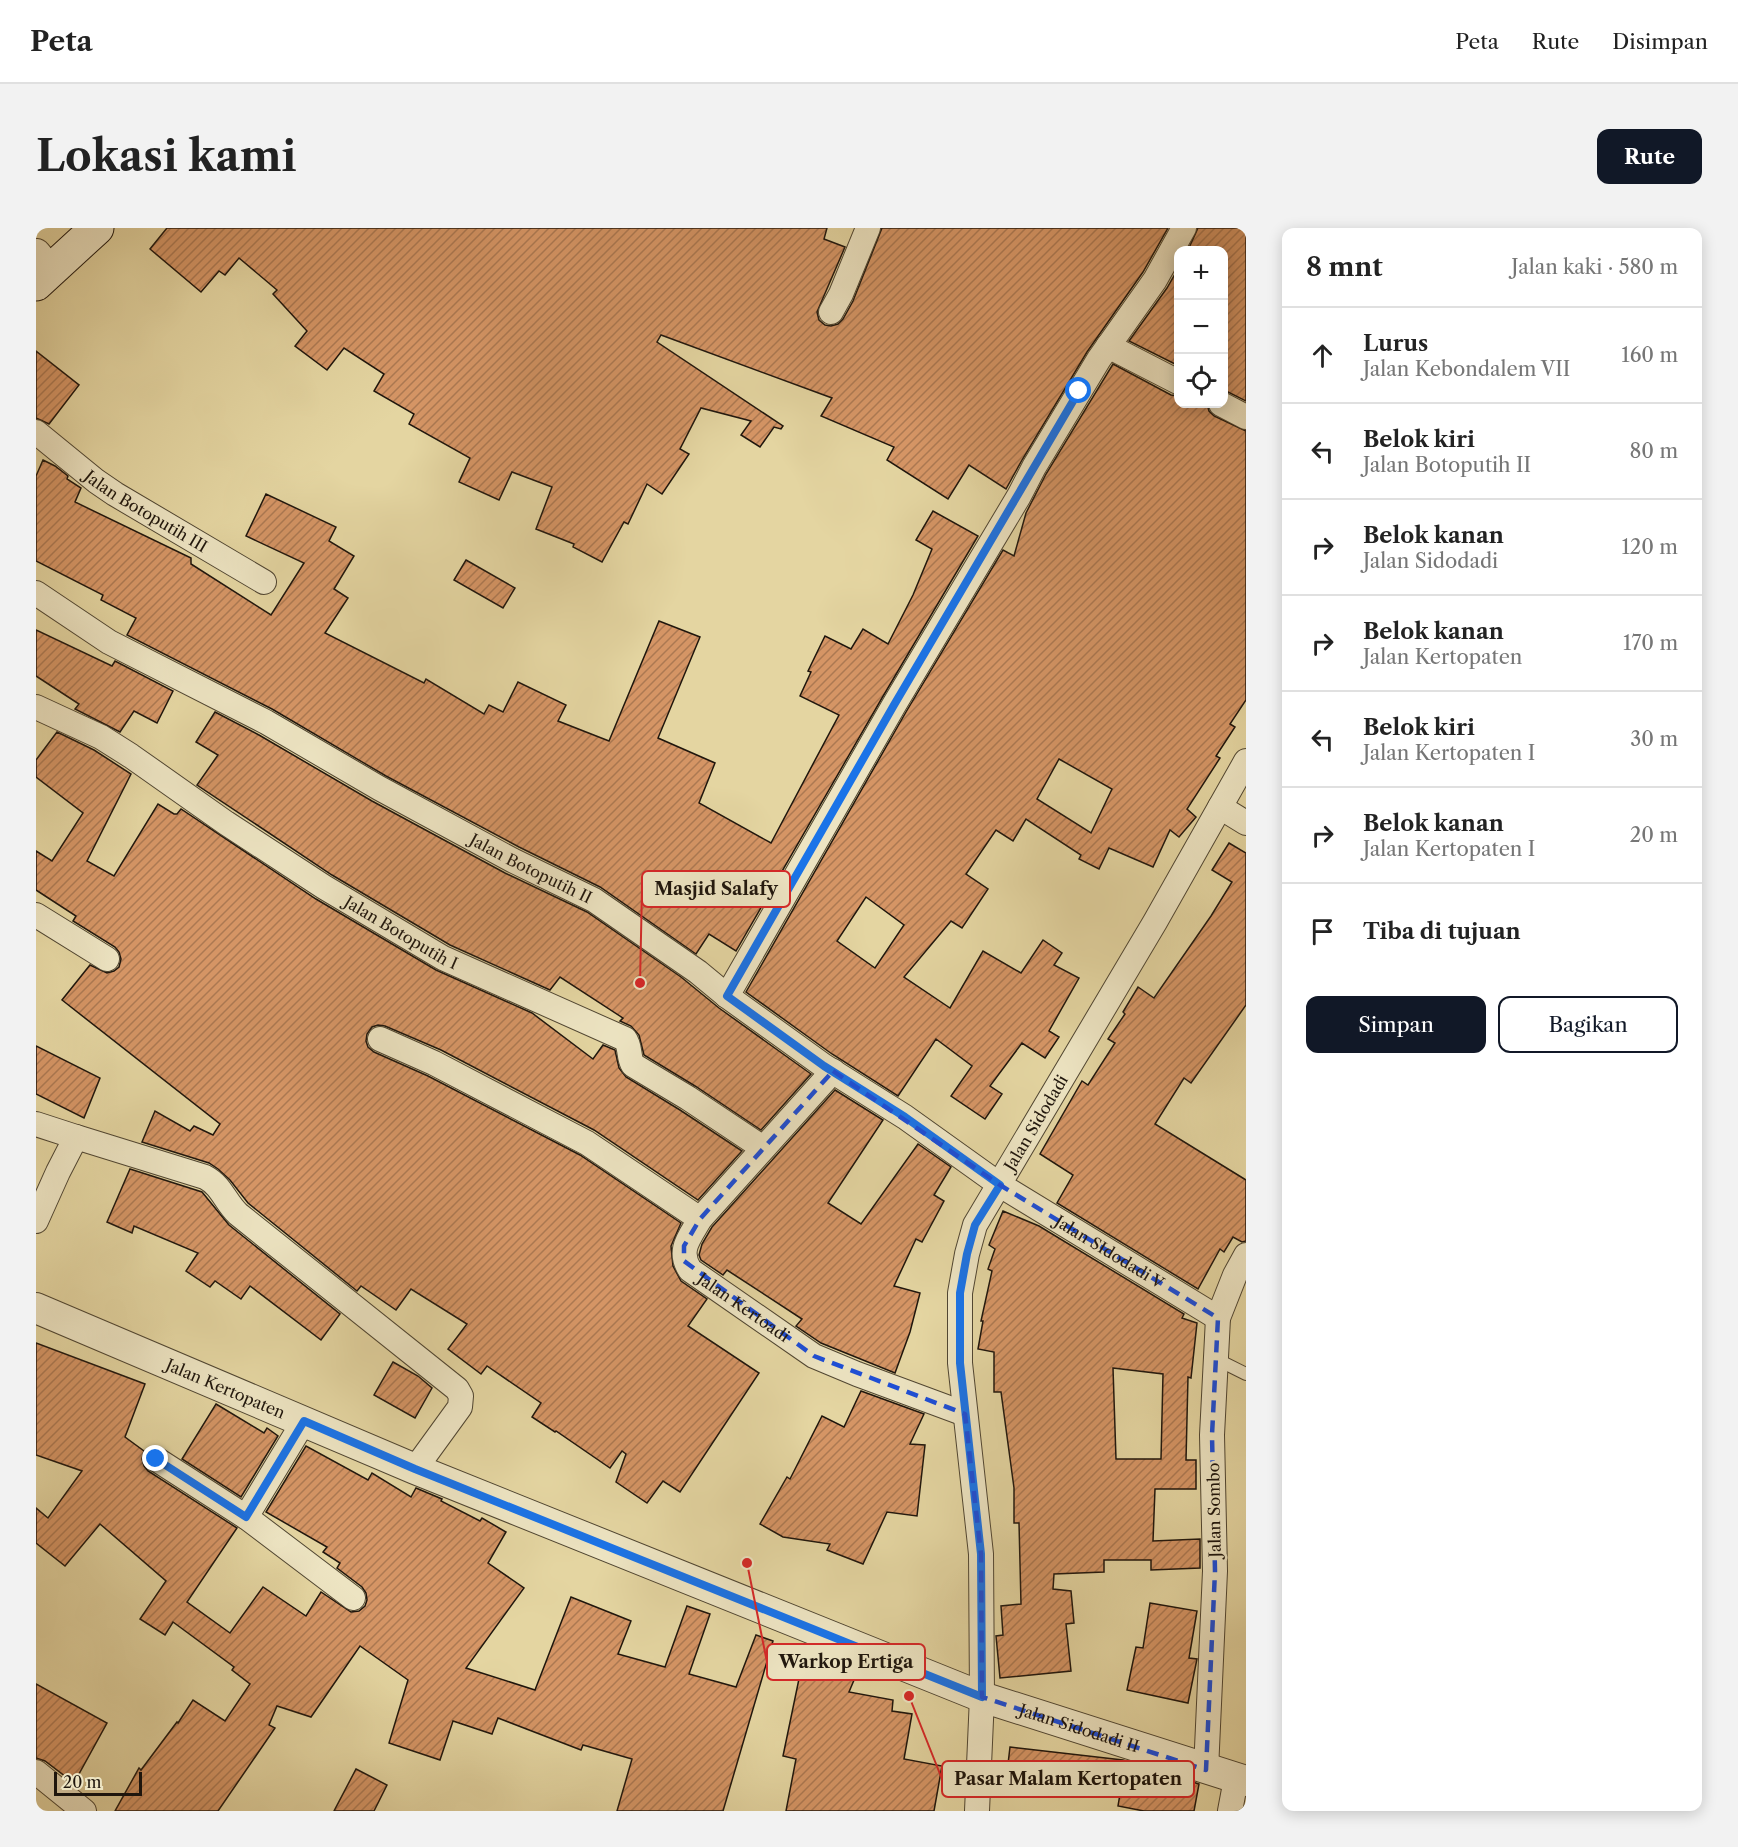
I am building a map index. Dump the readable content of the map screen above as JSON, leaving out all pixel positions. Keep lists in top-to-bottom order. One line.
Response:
{"streets":{"street":["Jalan Botoputih III","Jalan Botoputih II","Jalan Botoputih I","Jalan Sidodadi","Jalan SIdodadi V","Jalan Kertoadi","Jalan Kertopaten","Jalan Sombo","Jalan Sidodadi II"]},"crossings":[["Jalan Botoputih II","Jalan Sidodadi"],["Jalan Botoputih II","Jalan SIdodadi V"],["Jalan Botoputih II","Jalan Kertoadi"],["Jalan Botoputih I","Jalan Kertoadi"],["Jalan Sidodadi","Jalan SIdodadi V"],["Jalan Sidodadi","Jalan Kertoadi"],["Jalan Sidodadi","Jalan Kertopaten"],["Jalan Sidodadi","Jalan Sidodadi II"],["Jalan SIdodadi V","Jalan Sombo"],["Jalan Kertopaten","Jalan Sidodadi II"],["Jalan Sombo","Jalan Sidodadi II"]],"places":["Masjid Salafy","Warkop Ertiga","Pasar Malam Kertopaten"],"scale_bar":"20 m","page":{"header":"Peta","nav":["Peta","Rute","Disimpan"],"buttons":["Rute",["Simpan","Bagikan"]],"title":"Lokasi kami","heading":["8 mnt","Jalan kaki · 580 m"],"map_buttons":["+","−"],"list":[["Lurus","Jalan Kebondalem VII","160 m"],["Belok kiri","Jalan Botoputih II","80 m"],["Belok kanan","Jalan Sidodadi","120 m"],["Belok kanan","Jalan Kertopaten","170 m"],["Belok kiri","Jalan Kertopaten I","30 m"],["Belok kanan","Jalan Kertopaten I","20 m"],"Tiba di tujuan"],"scale":"20 m"}}
